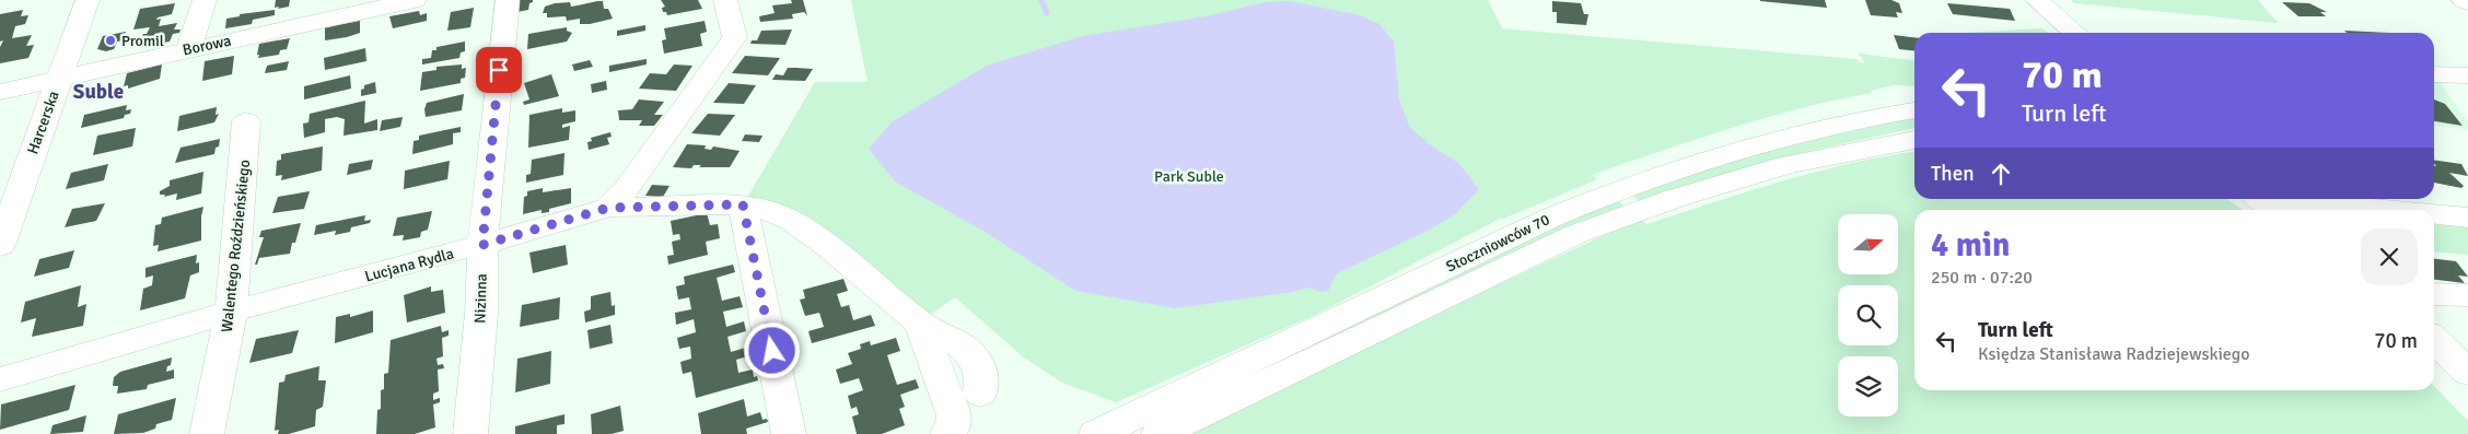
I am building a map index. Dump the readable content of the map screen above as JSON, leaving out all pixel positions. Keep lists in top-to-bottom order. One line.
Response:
{"streets":{"street":["Borowa","Harcerska","Stoczniowców 70","Walentego Roździeńskiego","Lucjana Rydla","Nizinna"]},"crossings":[["Borowa","Harcerska"],["Walentego Roździeńskiego","Lucjana Rydla"],["Lucjana Rydla","Nizinna"]],"districts":["Suble"],"parks":["Park Suble"],"places":["Promil"],"north":"right","page":{"turn":["70 m","Turn left"],"then":"Then","heading":["4 min","250 m · 07:20"],"list":[{"name":"Turn left","note":"Księdza Stanisława Radziejewskiego","value":"70 m"}]}}
